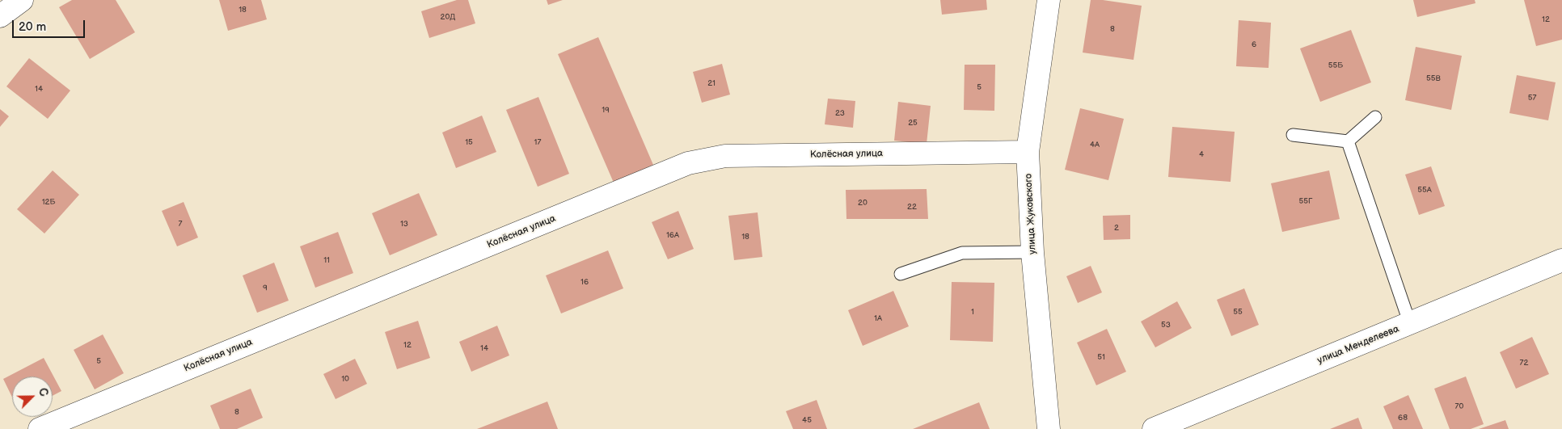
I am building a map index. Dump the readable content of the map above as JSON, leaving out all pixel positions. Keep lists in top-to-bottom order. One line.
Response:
{"streets":{"street":["Колёсная улица","улица Жуковского","улица Менделеева"]},"crossings":[["Колёсная улица","улица Жуковского"]],"house_numbers":["18","20Д","12","8","6","55Б","55В","21","5","14","57","19","23","25","15","17","4А","4","55А","55Г","12Б","20","22","7","13","2","16А","18","11","16","9","1","55","1А","53","12","14","51","5","72","10","70","8","68","45"],"scale_bar":"20 m","north":"top right"}
